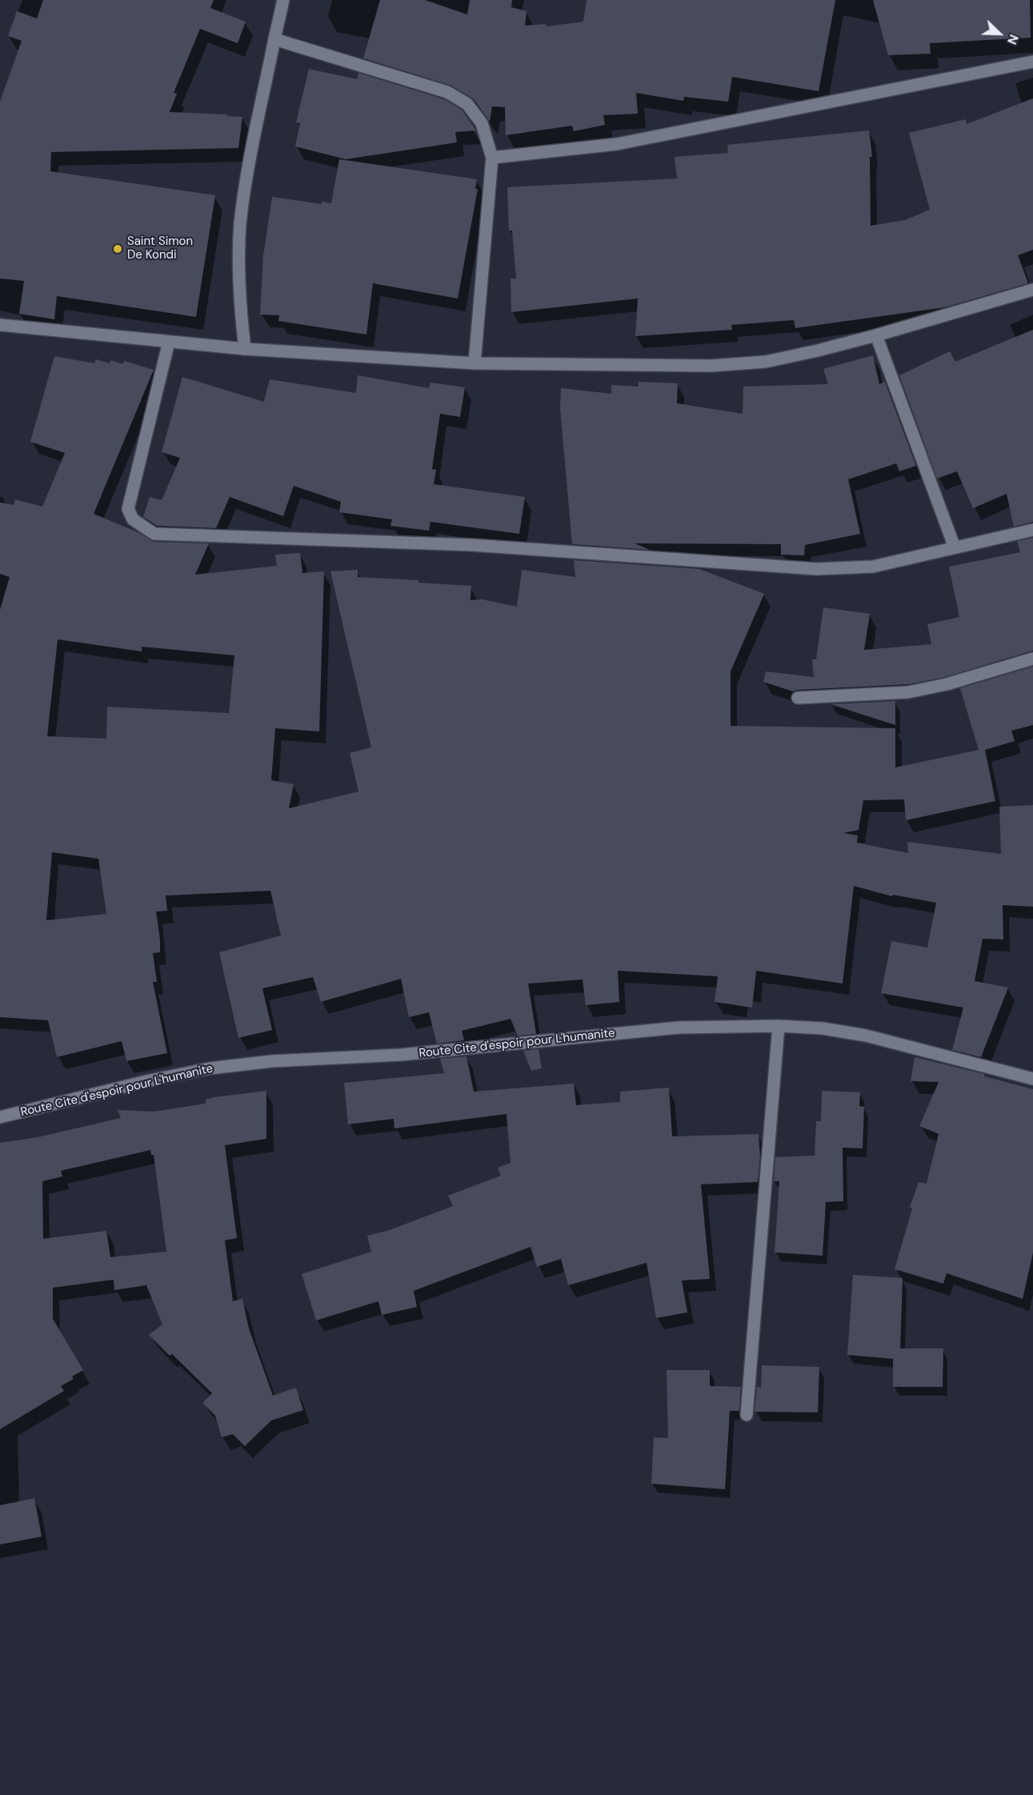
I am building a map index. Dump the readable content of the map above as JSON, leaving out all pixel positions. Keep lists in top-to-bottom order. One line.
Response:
{"streets":{"street":["Route Cite d'espoir pour L'humanite"]},"places":["Saint Simon De Kondi"],"north":"bottom right"}
